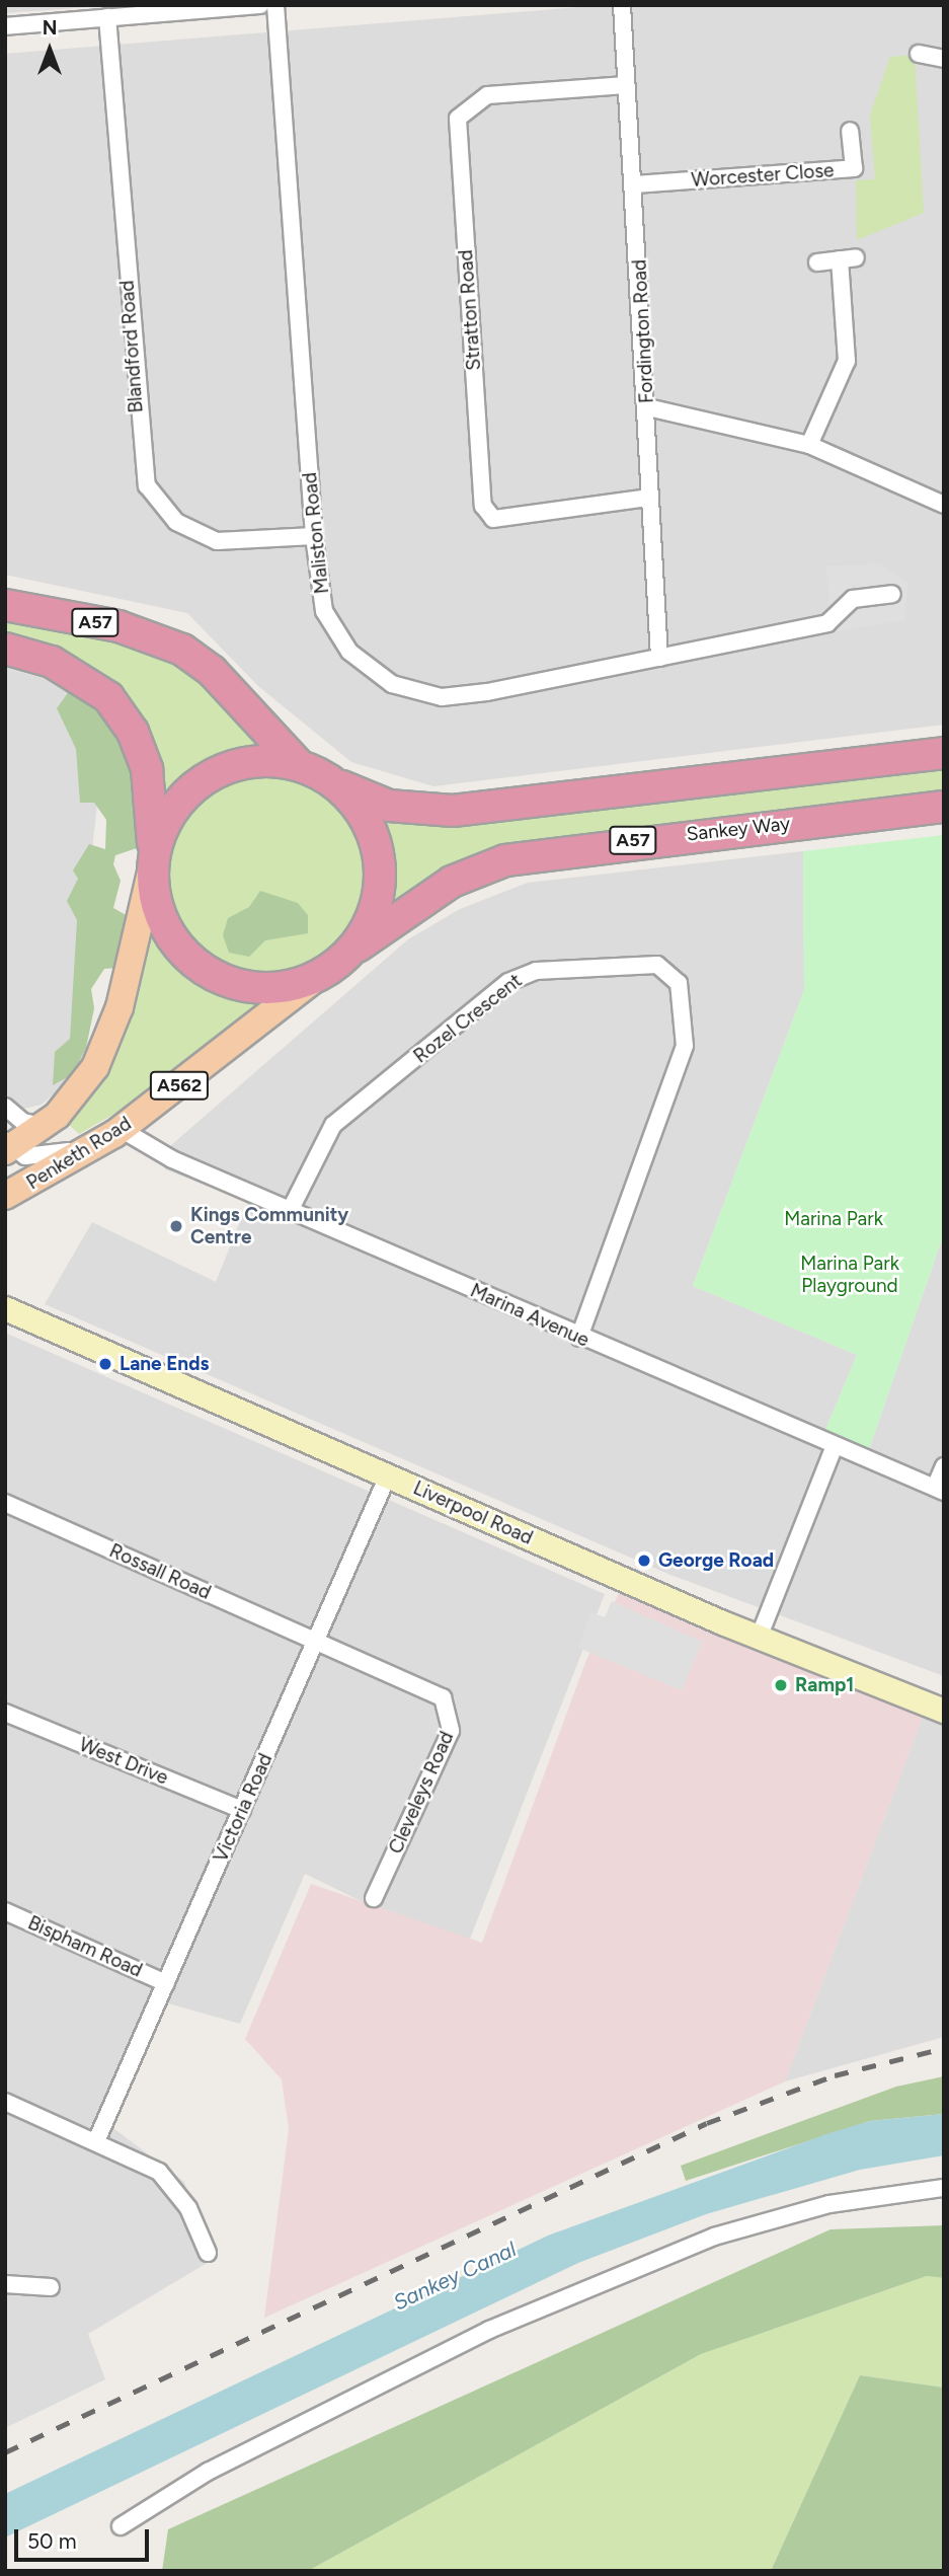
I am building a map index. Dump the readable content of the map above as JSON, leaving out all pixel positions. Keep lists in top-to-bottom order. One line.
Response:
{"streets":{"highway":["A57","Sankey Way"],"main road":["A562","Penketh Road"],"street":["Worcester Close","Stratton Road","Fordington Road","Blandford Road","Maliston Road","Rozel Crescent","Marina Avenue","Liverpool Road","Rossall Road","West Drive","Cleveleys Road","Victoria Road","Bispham Road"]},"crossings":[["Worcester Close","Fordington Road"],["Stratton Road","Fordington Road"],["Fordington Road","Maliston Road"],["Blandford Road","Maliston Road"],["A57","Sankey Way"],["A57","Penketh Road"],["Sankey Way","Penketh Road"],["Rozel Crescent","Marina Avenue"],["Penketh Road","Marina Avenue"],["Liverpool Road","Victoria Road"],["Rossall Road","Cleveleys Road"],["Rossall Road","Victoria Road"],["West Drive","Victoria Road"],["Cleveleys Road","Victoria Road"],["Victoria Road","Bispham Road"]],"water":["Sankey Canal"],"parks":["Marina Park","Marina Park Playground"],"places":["Kings Community Centre","Lane Ends","George Road","Ramp1"],"scale_bar":"50 m","north":"top"}
